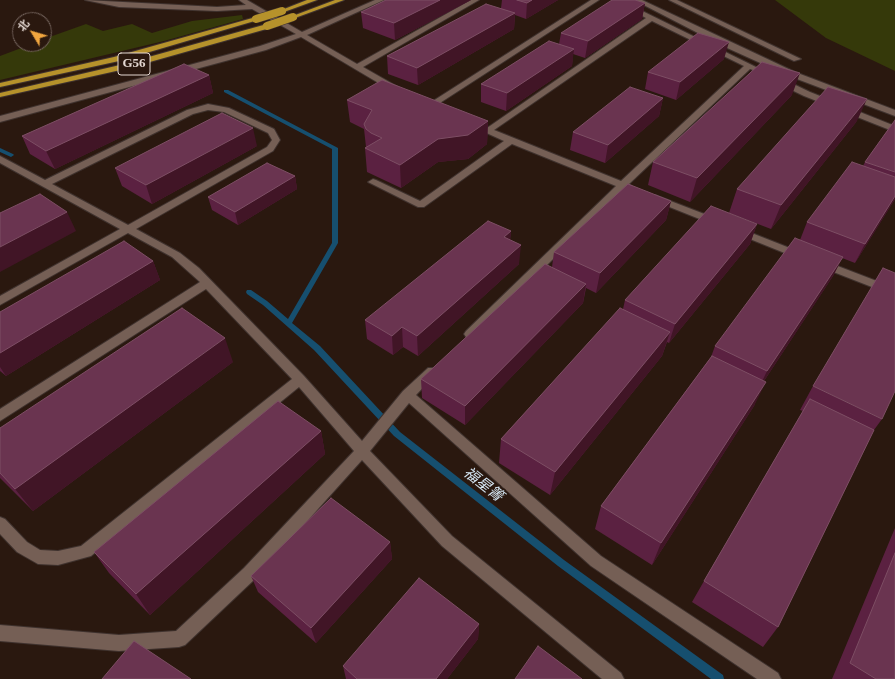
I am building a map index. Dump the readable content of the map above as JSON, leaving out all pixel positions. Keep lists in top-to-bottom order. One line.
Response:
{"streets":{"highway":["G56"]},"water":["福星箐"],"north":"top left"}
